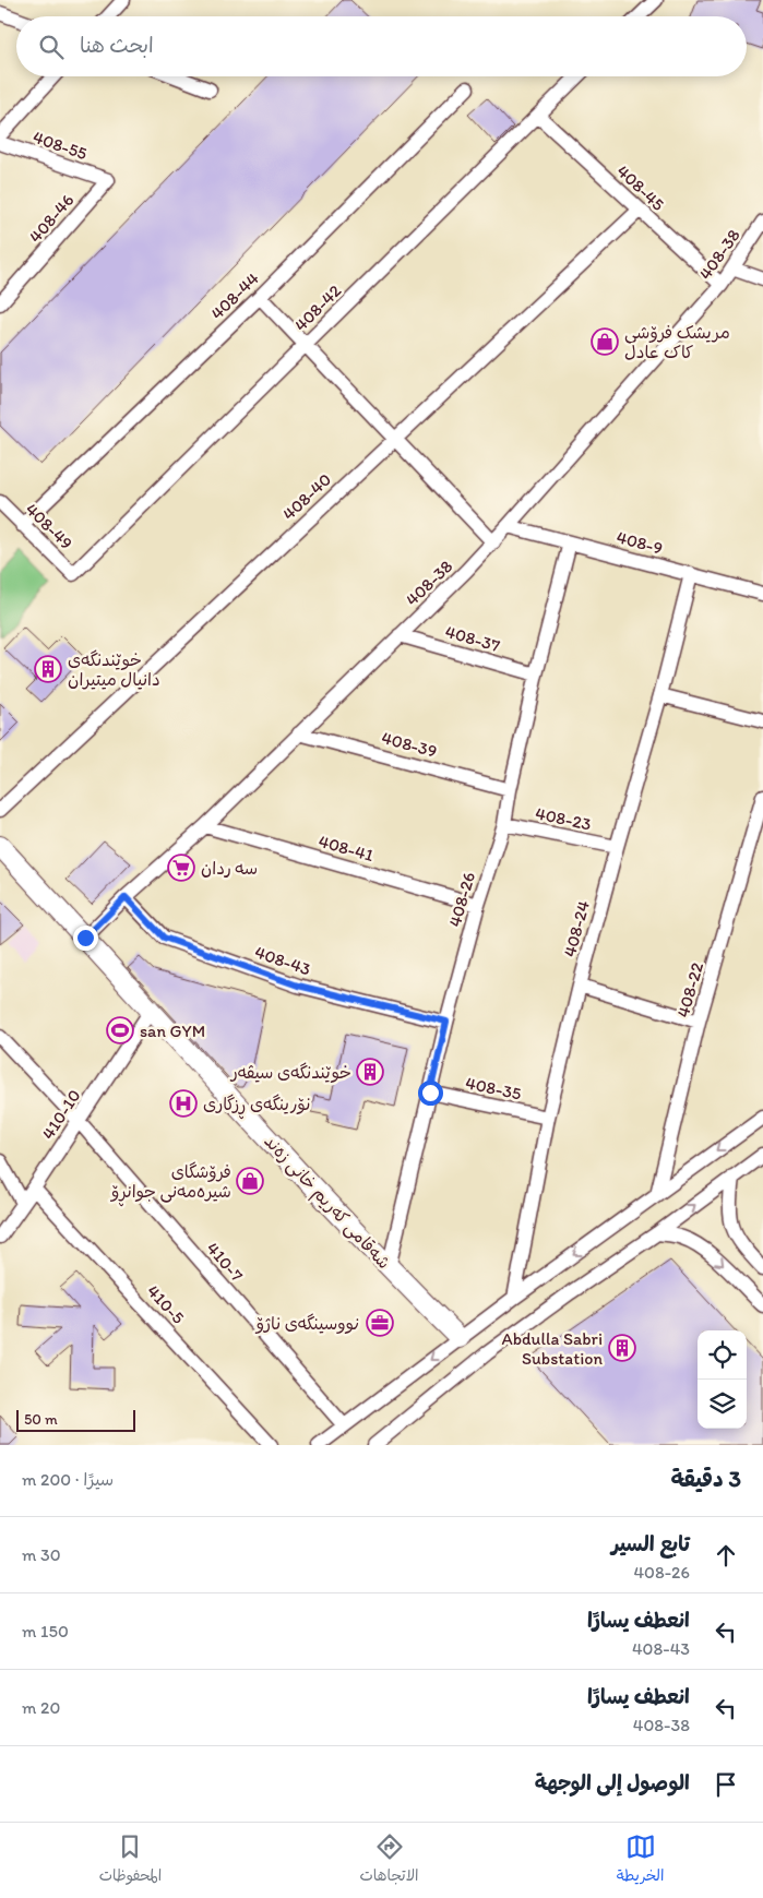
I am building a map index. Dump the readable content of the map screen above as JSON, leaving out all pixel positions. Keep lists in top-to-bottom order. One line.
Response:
{"streets":{"street":["408-55","408-45","408-46","408-38","408-44","408-42","408-40","408-49","408-9","408-37","408-39","408-23","408-41","408-26","408-24","408-43","408-22","408-35","410-10","شەقامی کەریم خانی زەند","410-7","410-5"]},"crossings":[["408-55","408-46"],["408-45","408-38"],["408-45","408-42"],["408-45","408-40"],["408-38","408-9"],["408-38","408-37"],["408-38","408-39"],["408-38","408-41"],["408-38","408-43"],["408-38","شەقامی کەریم خانی زەند"],["408-44","408-49"],["408-42","408-49"],["408-9","408-26"],["408-9","408-24"],["408-37","408-26"],["408-39","408-26"],["408-23","408-26"],["408-23","408-24"],["408-41","408-26"],["408-26","408-43"],["408-26","408-35"],["408-26","شەقامی کەریم خانی زەند"],["408-24","408-35"],["410-10","شەقامی کەریم خانی زەند"],["410-10","410-7"],["410-10","410-5"]],"places":{"shop":["مریشک فرۆشی کاک عادل","فرۆشگای شیرەمەنی جوانڕۆ"],"building":["خوێندنگەی دانیال میتیران","خوێندنگەی سیڤەر","Abdulla Sabri Substation"],"supermarket":["سه ردان"],"sports":["san GYM"],"hospital":["نۆرینگەی ڕزگاری"],"office":["نووسینگەی ناژۆ"]},"scale_bar":"50 m","page":{"search":"ابحث هنا","scale":"50 m","heading":["3 دقيقة","سيرًا · 200 m"],"list":[["تابع السير","408-26","30 m"],["انعطف يسارًا","408-43","150 m"],["انعطف يسارًا","408-38","20 m"],"الوصول إلى الوجهة"],"nav":["الخريطة","الاتجاهات","المحفوظات"]}}
